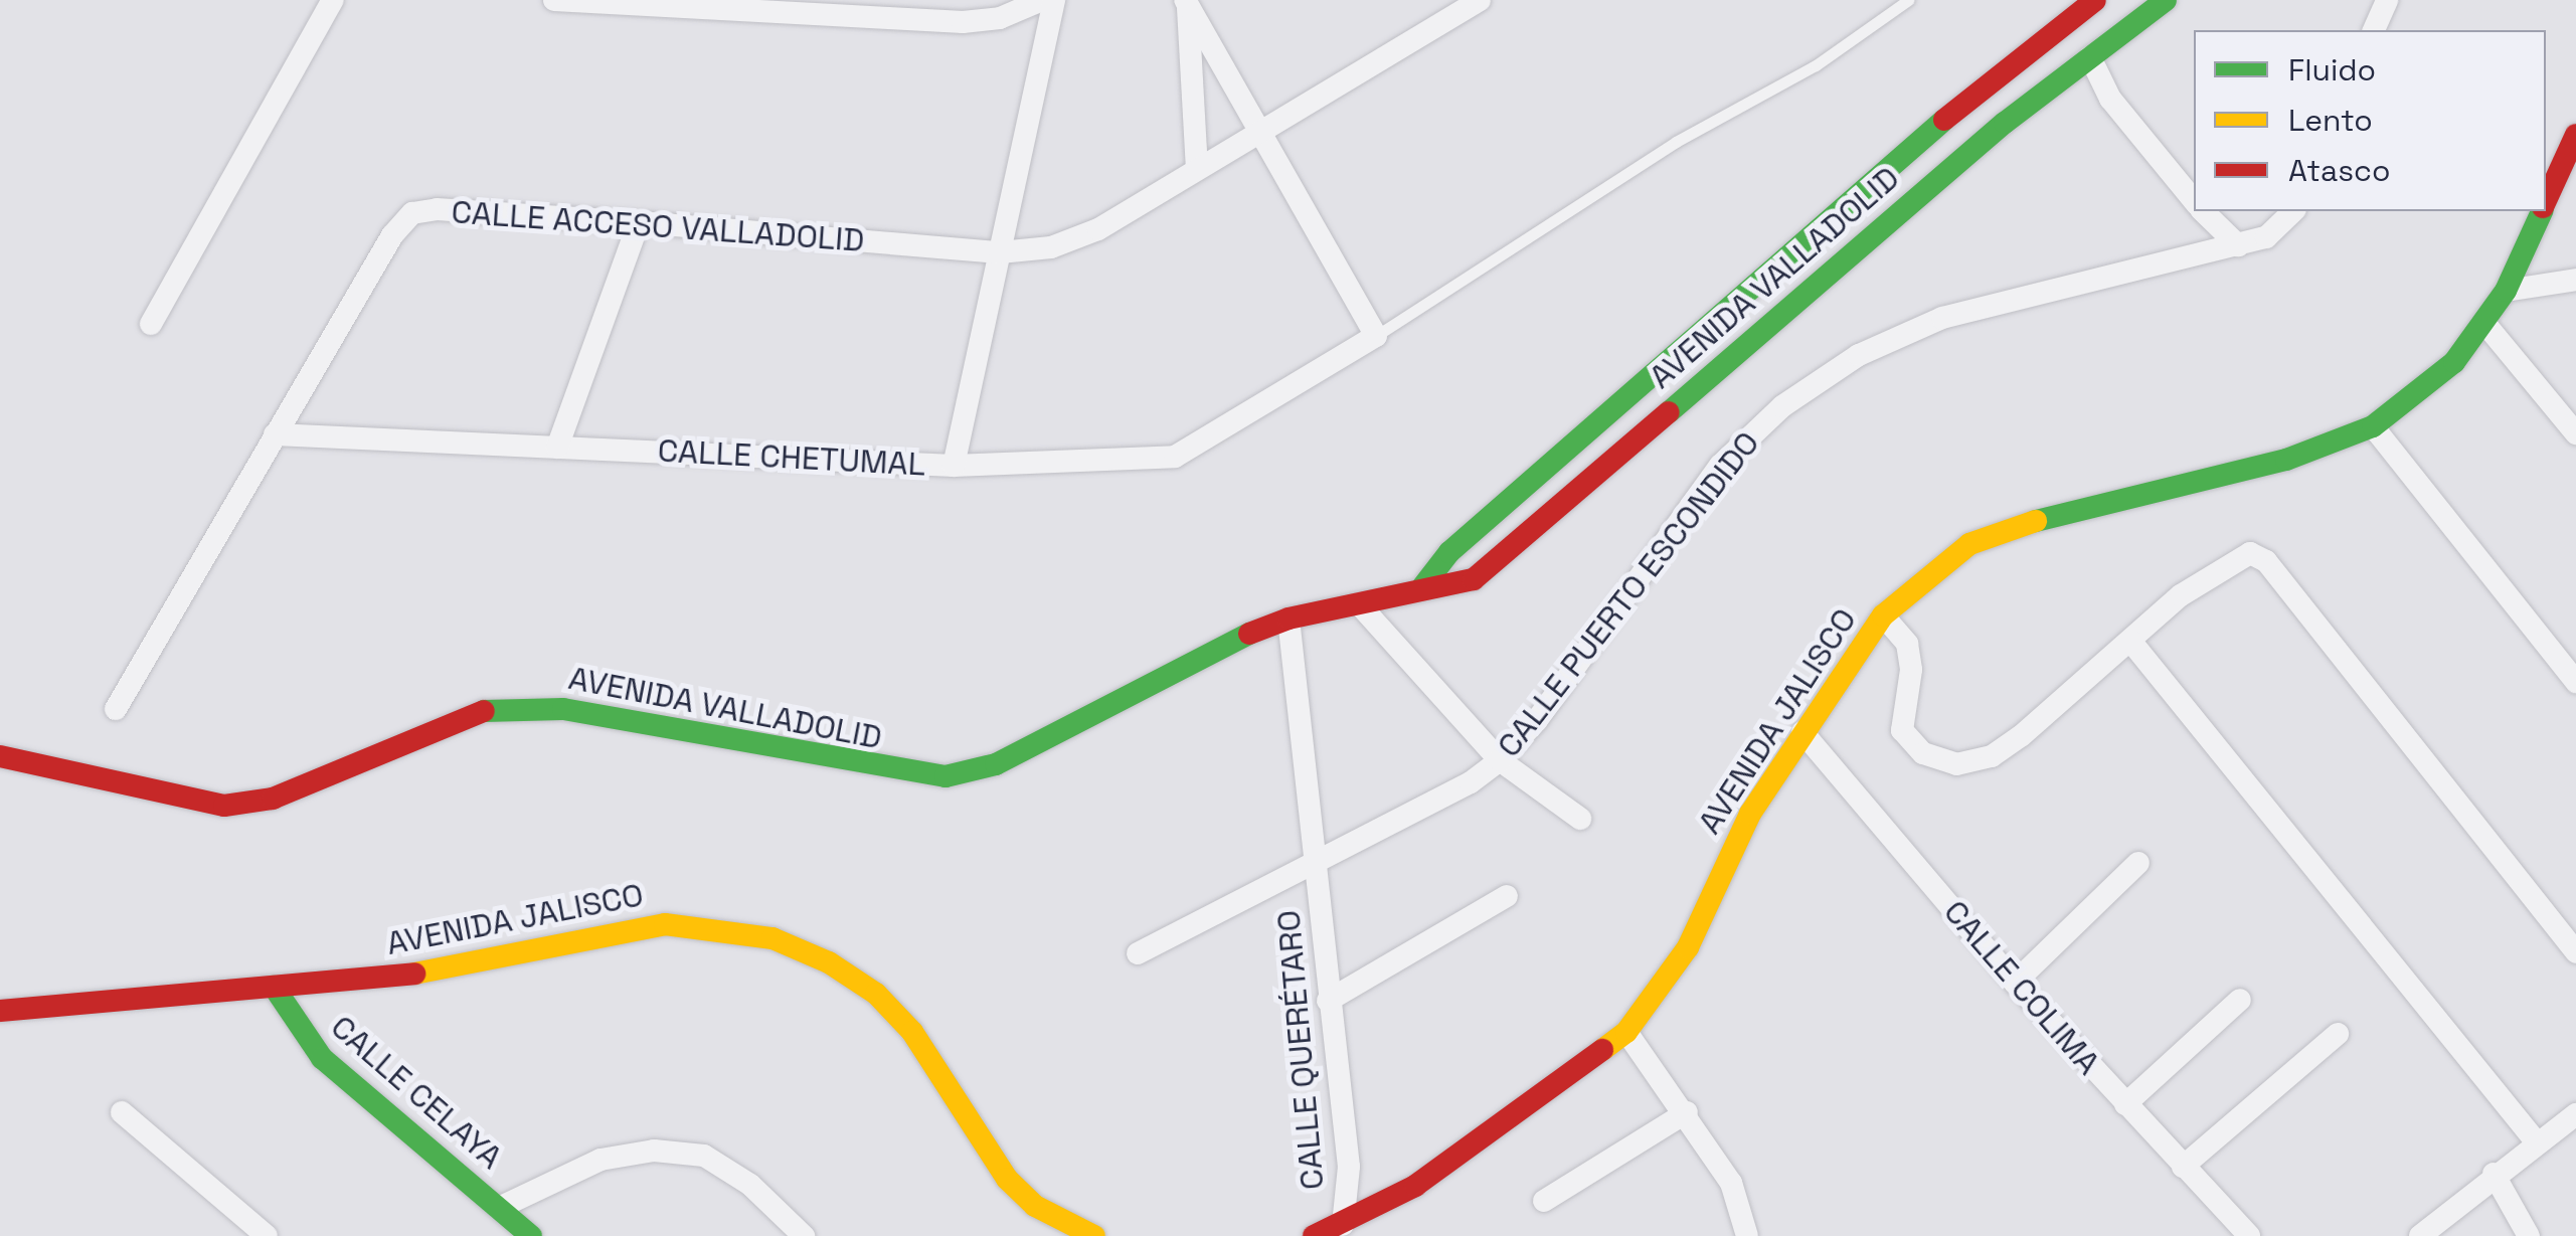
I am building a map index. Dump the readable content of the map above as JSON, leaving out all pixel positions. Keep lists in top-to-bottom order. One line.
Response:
{"streets":{"street":["CALLE ACCESO VALLADOLID","AVENIDA VALLADOLID","CALLE CHETUMAL","CALLE PUERTO ESCONDIDO","AVENIDA JALISCO","CALLE COLIMA","CALLE QUERÉTARO","CALLE CELAYA"]},"crossings":[["CALLE ACCESO VALLADOLID","CALLE CHETUMAL"],["AVENIDA VALLADOLID","CALLE QUERÉTARO"],["CALLE PUERTO ESCONDIDO","CALLE QUERÉTARO"],["AVENIDA JALISCO","CALLE COLIMA"],["AVENIDA JALISCO","CALLE QUERÉTARO"],["AVENIDA JALISCO","CALLE CELAYA"]],"legend":["Fluido","Lento","Atasco"]}
